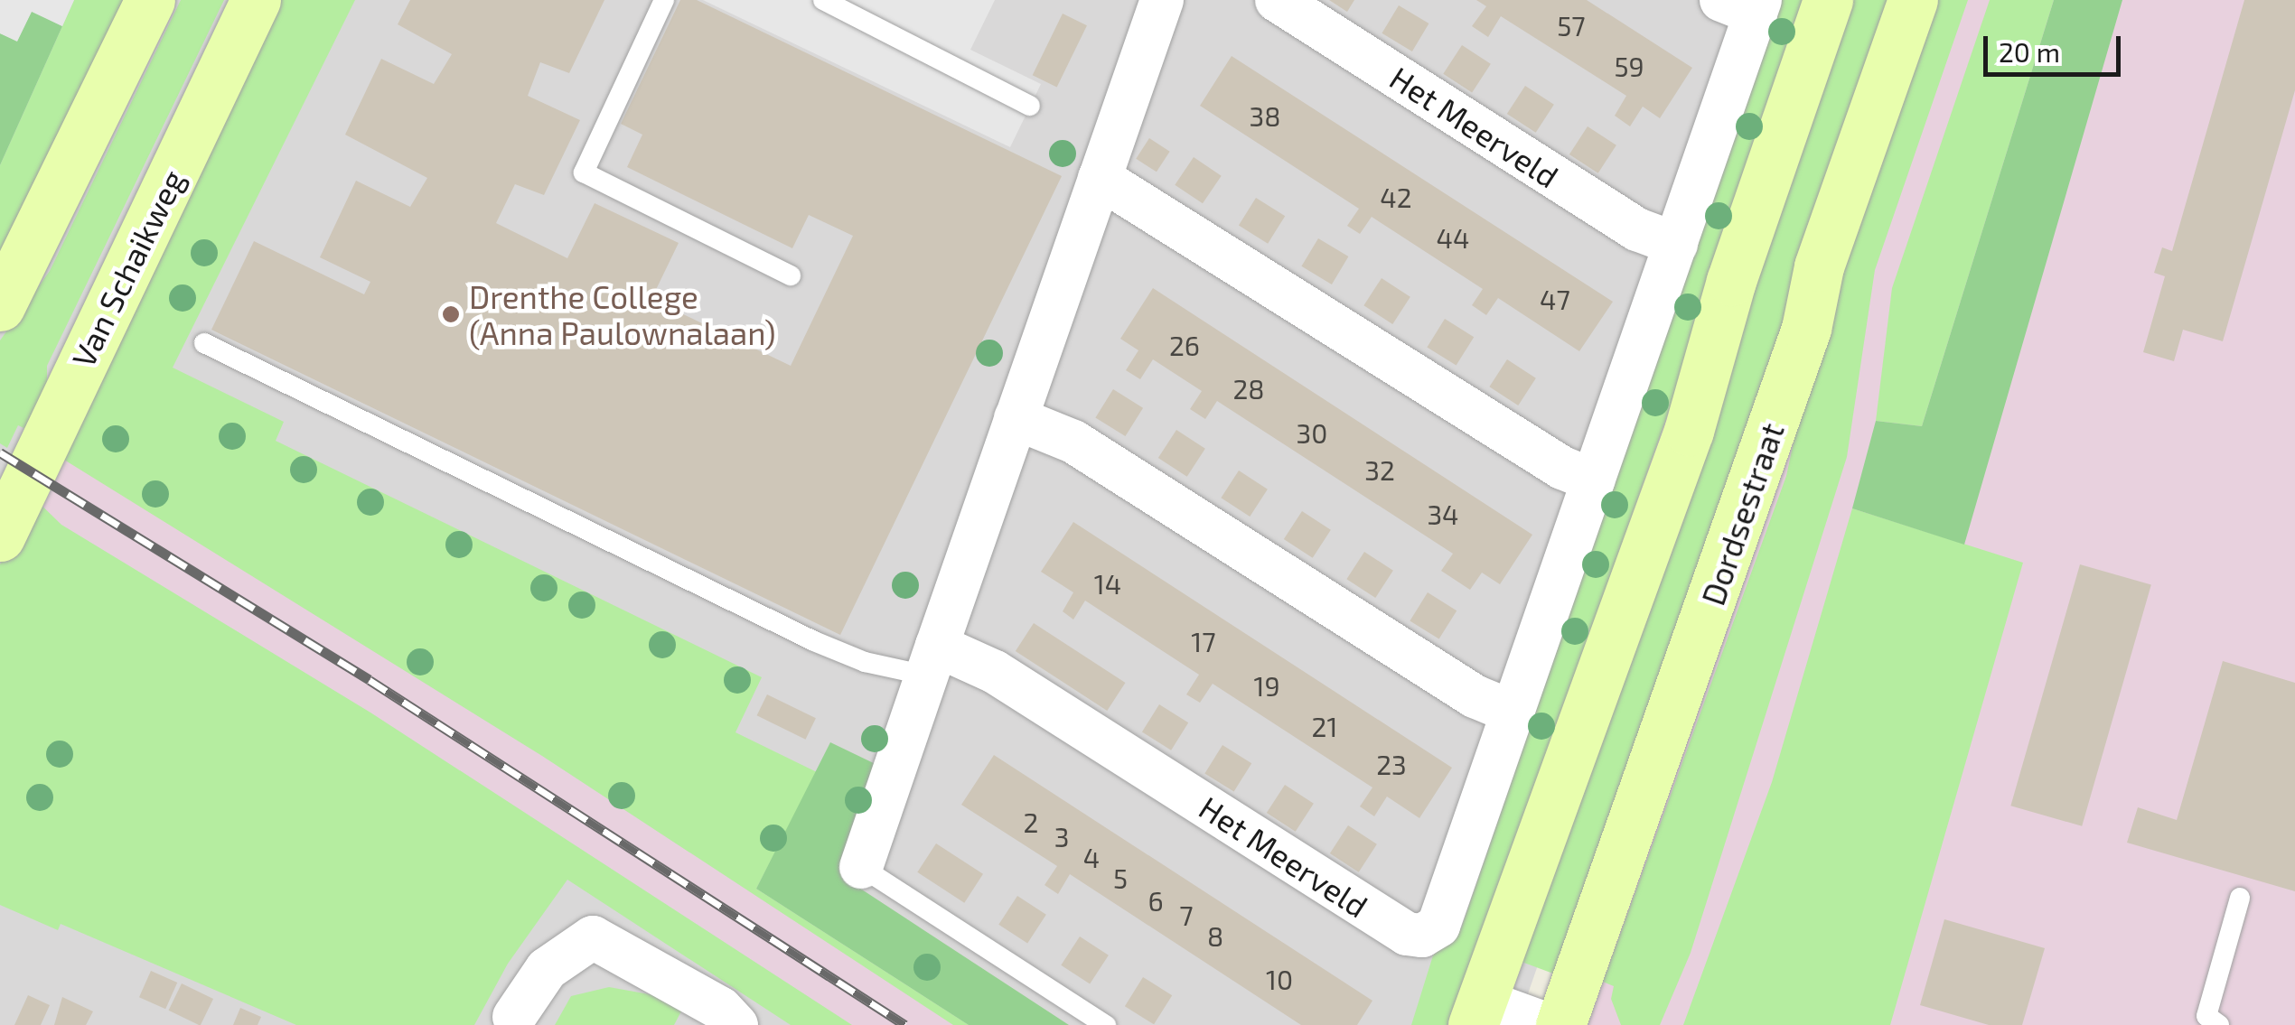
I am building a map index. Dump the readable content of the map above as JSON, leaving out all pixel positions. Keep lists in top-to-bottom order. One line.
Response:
{"streets":{"main road":["Van Schaikweg","Dordsestraat"],"street":["Het Meerveld"]},"places":["Drenthe College (Anna Paulownalaan)"],"house_numbers":["57","59","38","42","44","47","26","28","30","32","34","14","17","19","21","23","2","3","4","5","6","7","8","10"],"scale_bar":"20 m"}
